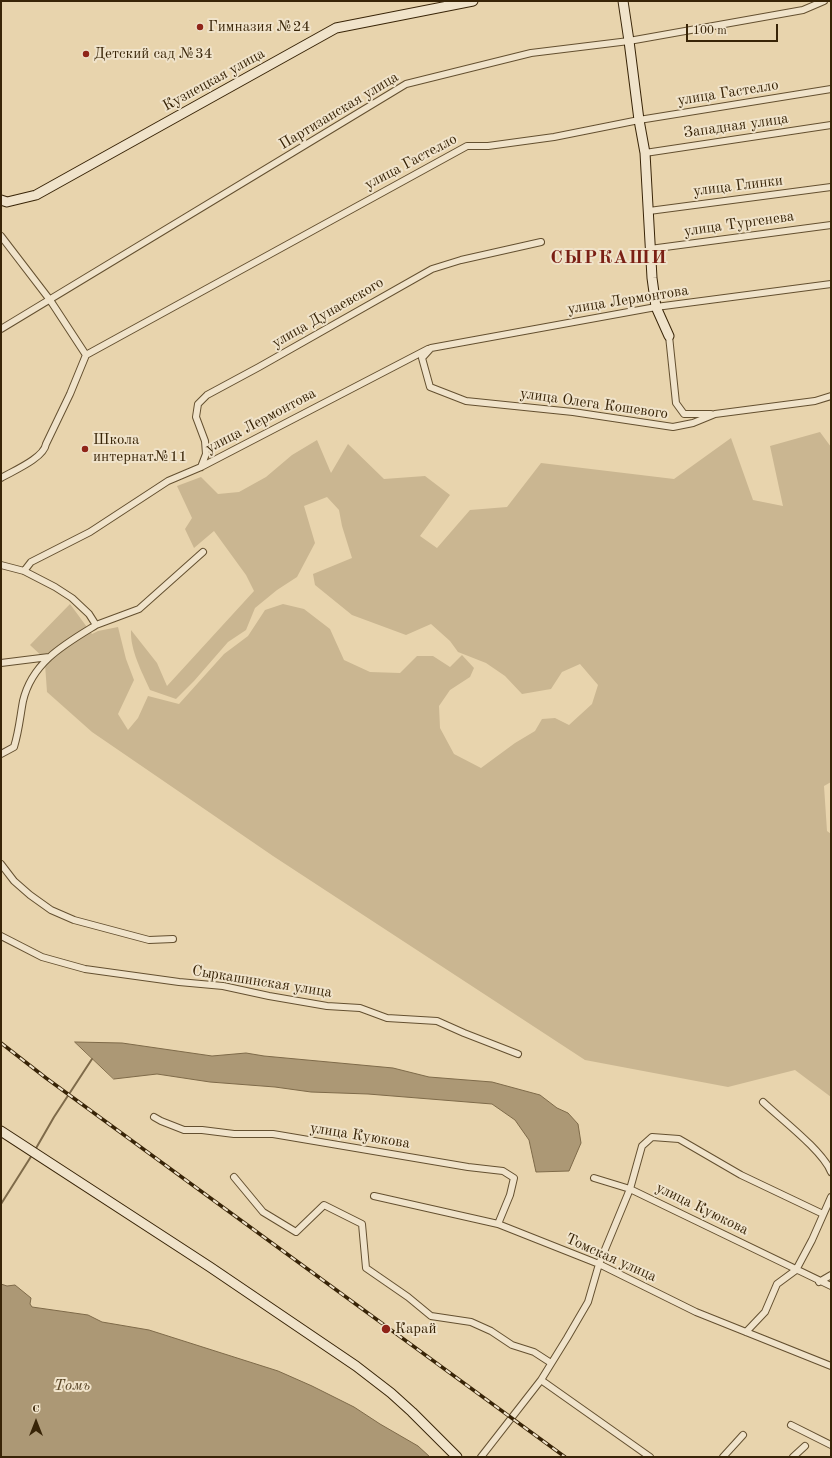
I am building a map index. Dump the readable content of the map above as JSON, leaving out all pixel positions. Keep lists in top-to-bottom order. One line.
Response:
{"streets":{"street":["Кузнецкая улица","улица Гастелло","Партизанская улица","Западная улица","улица Глинки","улица Тургенева","улица Лермонтова","улица Дунаевского","улица Олега Кошевого","Сыркашинская улица","улица Куюкова","Томская улица"]},"crossings":[["улица Лермонтова","улица Дунаевского"],["улица Лермонтова","улица Олега Кошевого"],["улица Куюкова","Томская улица"]],"districts":["СЫРКАШИ"],"water":["Томь"],"places":["Гимназия №24","Детский сад №34","Школа интернат№11","Карай"],"scale_bar":"100 m","north":"top"}
